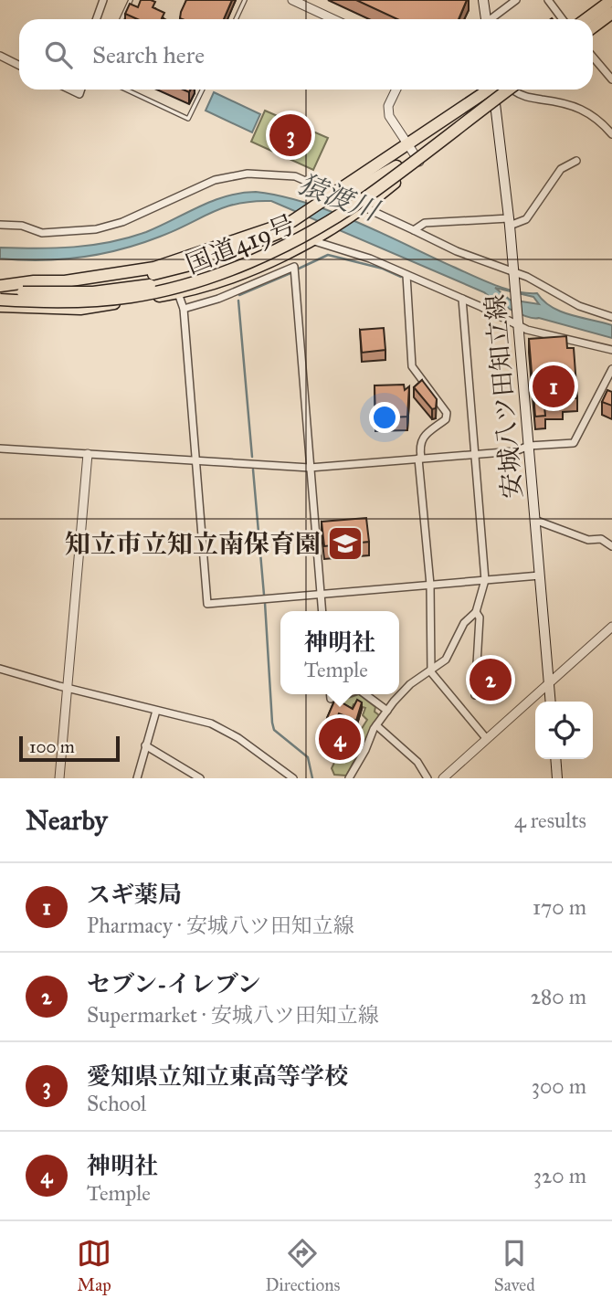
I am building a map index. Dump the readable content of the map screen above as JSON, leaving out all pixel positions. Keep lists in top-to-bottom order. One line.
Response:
{"streets":{"highway":["国道419号"],"main road":["安城八ツ田知立線"]},"crossings":[["国道419号","安城八ツ田知立線"]],"water":["猿渡川"],"places":{"school or university":["知立市立知立南保育園"]},"scale_bar":"100 m","page":{"search":"Search here","pins":["3","1","2","4"],"popup":["神明社","Temple"],"scale":"100 m","heading":["Nearby","4 results"],"list":[{"mark":"1","name":"スギ薬局","note":"Pharmacy · 安城八ツ田知立線","value":"170 m"},{"mark":"2","name":"セブン-イレブン","note":"Supermarket · 安城八ツ田知立線","value":"280 m"},{"mark":"3","name":"愛知県立知立東高等学校","note":"School","value":"300 m"},{"mark":"4","name":"神明社","note":"Temple","value":"320 m"}],"nav":["Map","Directions","Saved"]}}
